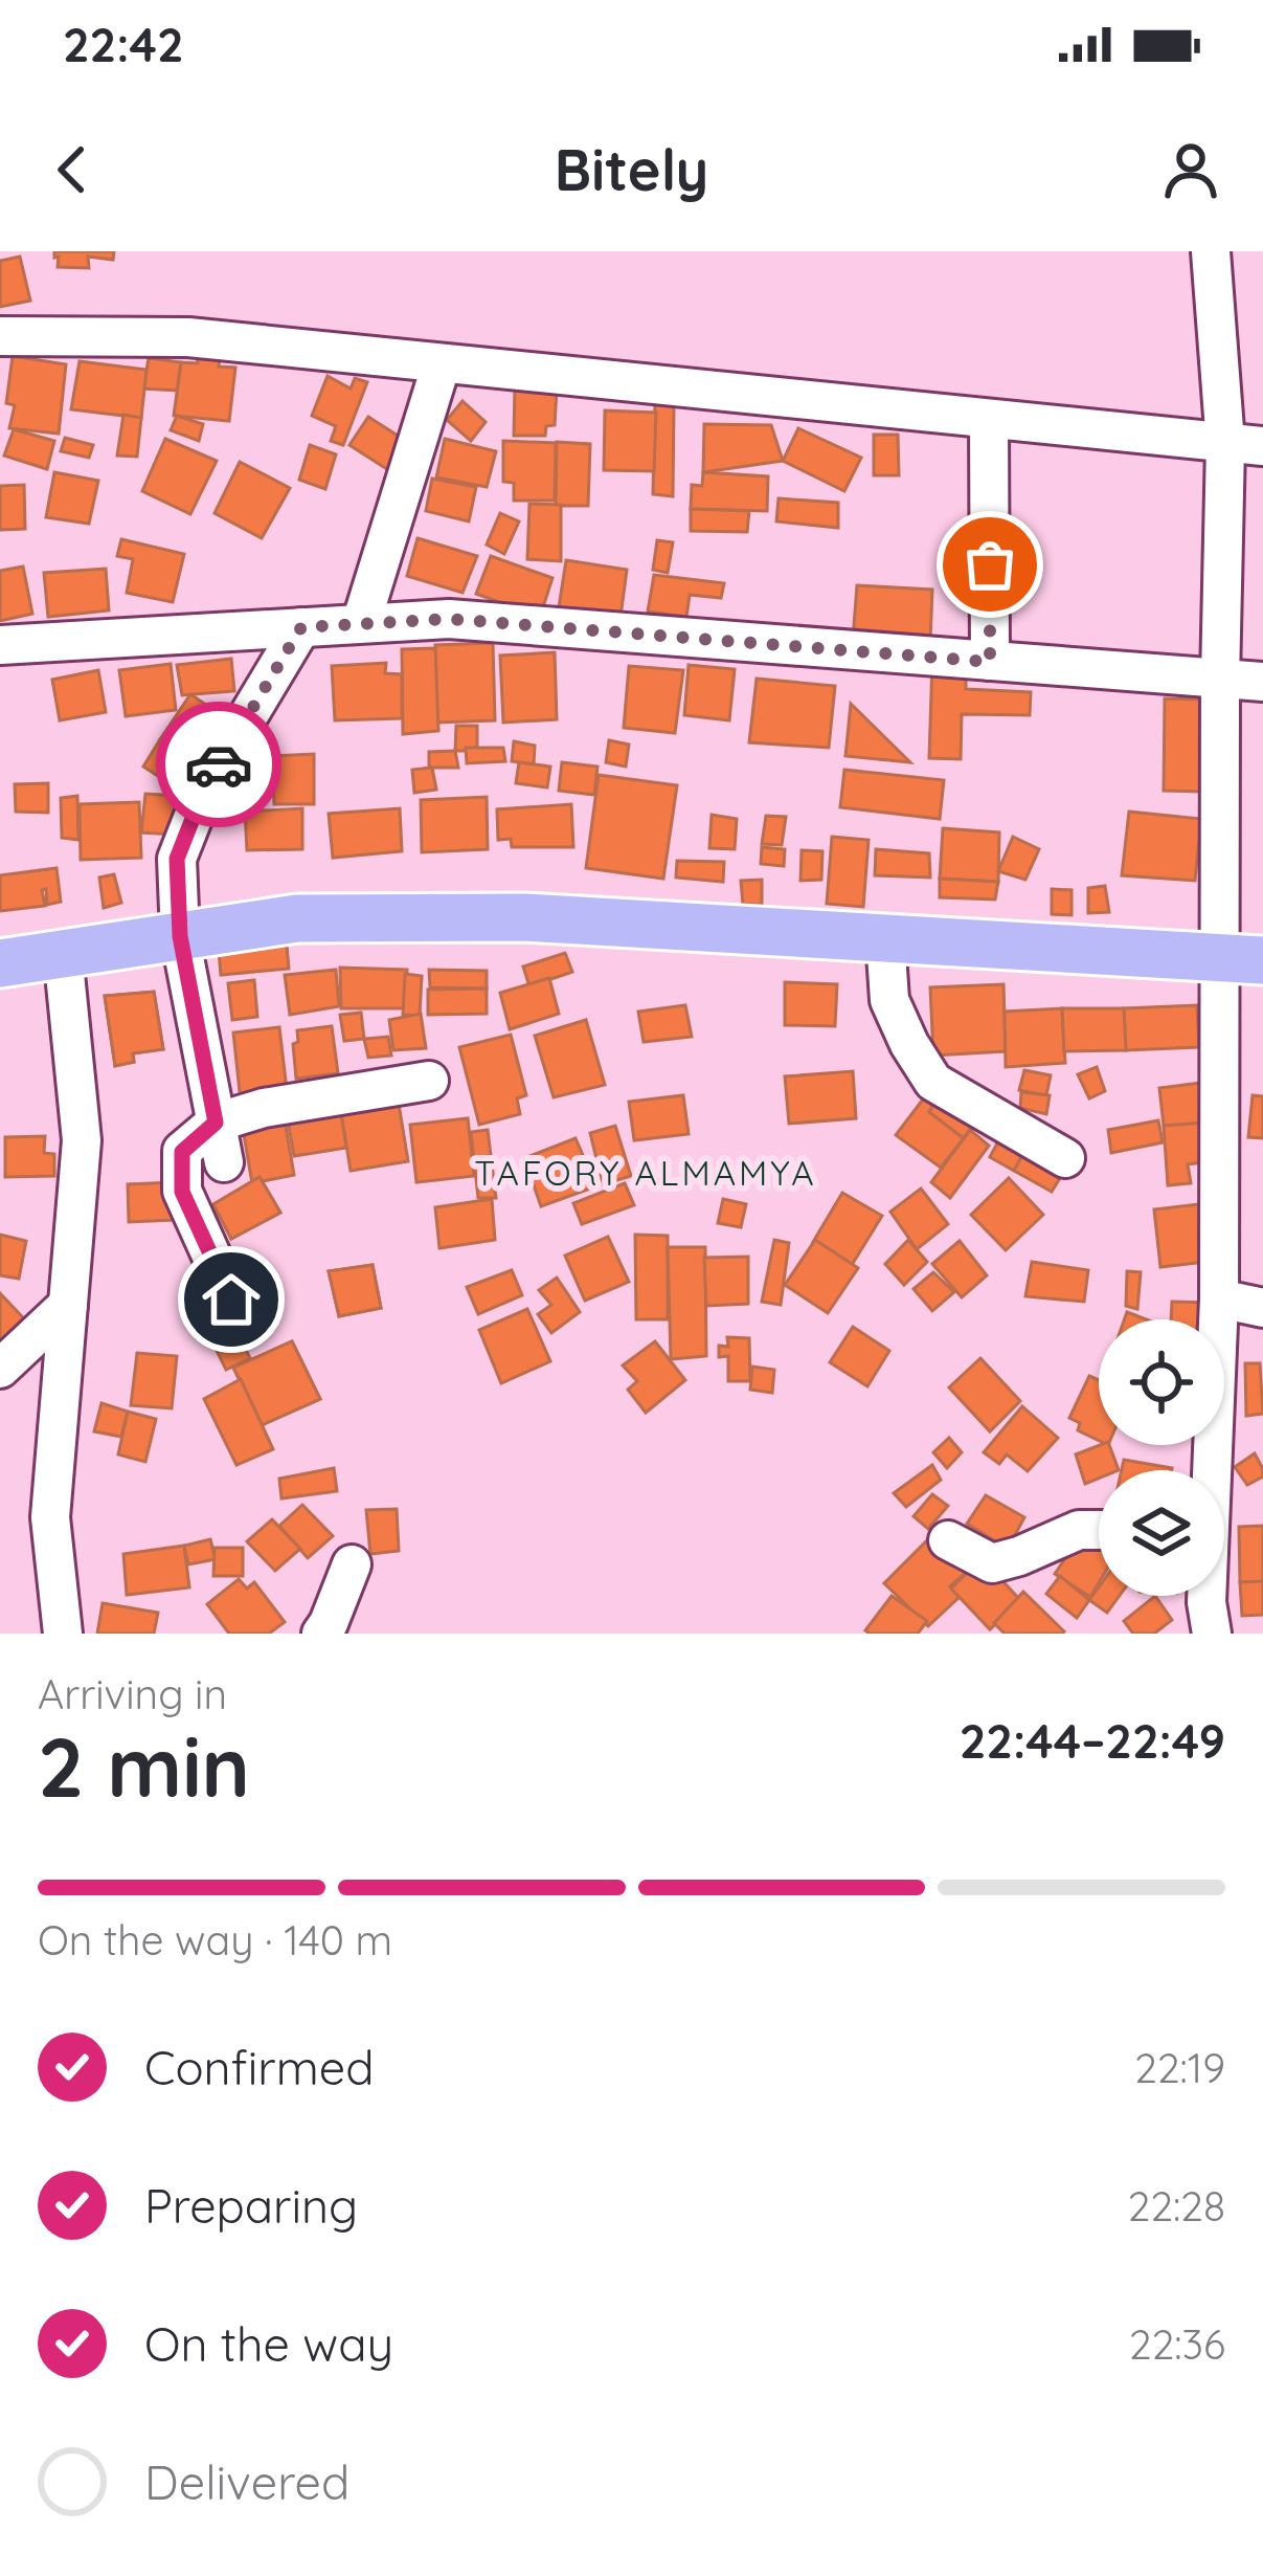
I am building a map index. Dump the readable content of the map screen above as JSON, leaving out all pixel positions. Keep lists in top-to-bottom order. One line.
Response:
{"districts":["TAFORY ALMAMYA"],"page":{"status":"22:42","header":"Bitely","heading":["2 min","Arriving in","22:44–22:49"],"bar":"On the way · 140 m","list":[["Confirmed","22:19"],["Preparing","22:28"],["On the way","22:36"],"Delivered"]}}
